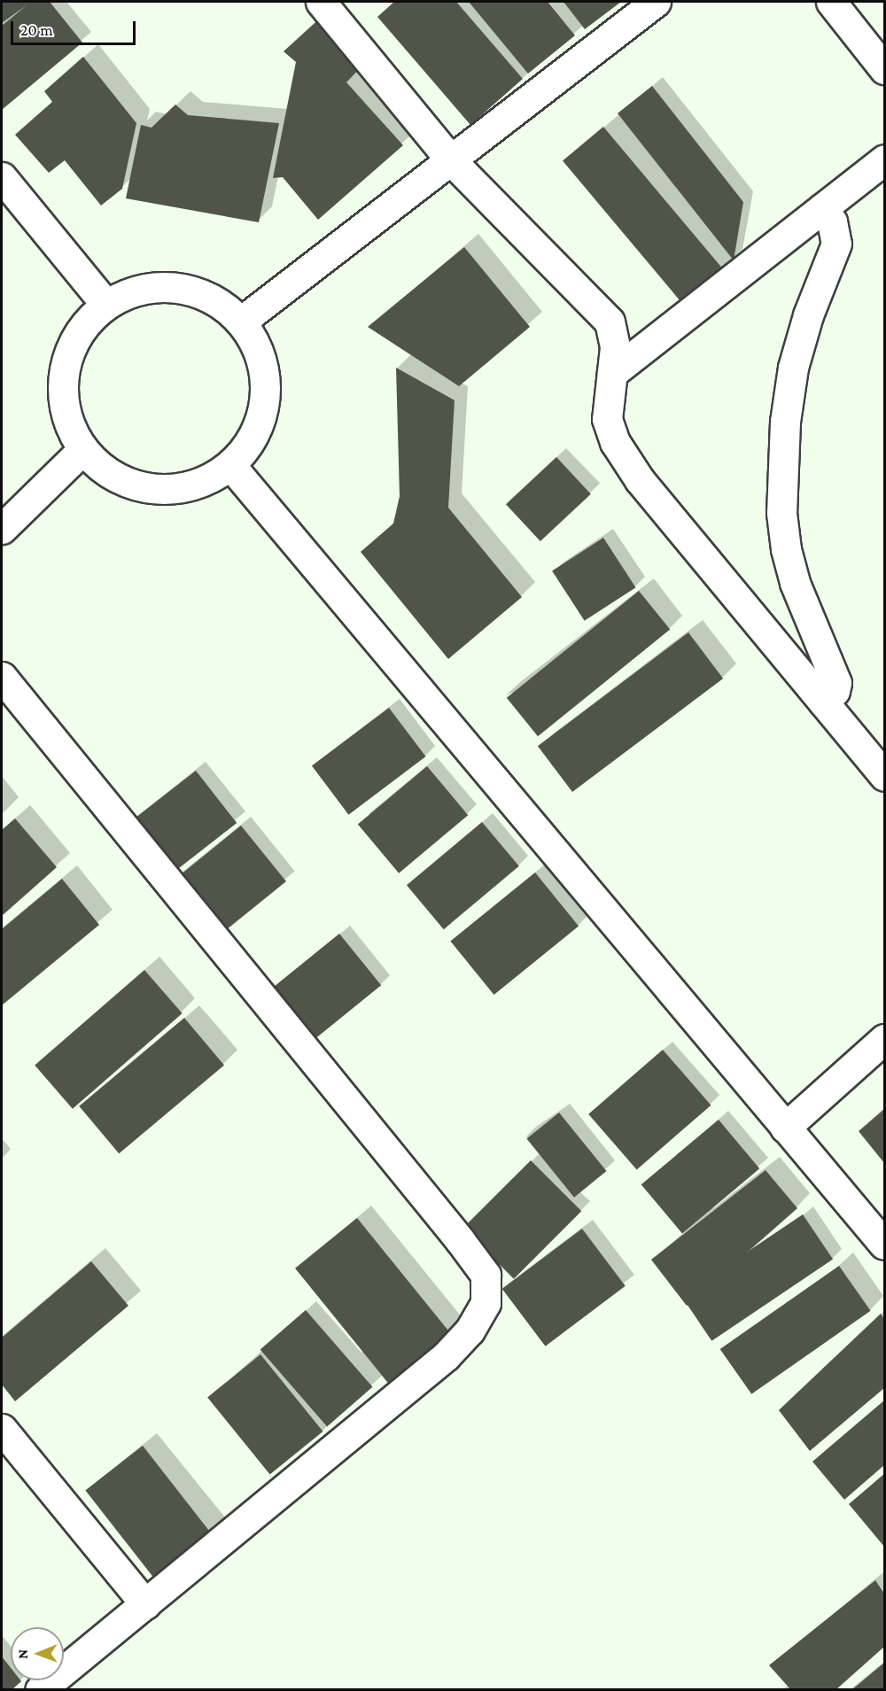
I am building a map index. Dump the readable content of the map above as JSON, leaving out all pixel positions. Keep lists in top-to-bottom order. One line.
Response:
{"scale_bar":"20 m","north":"left"}
